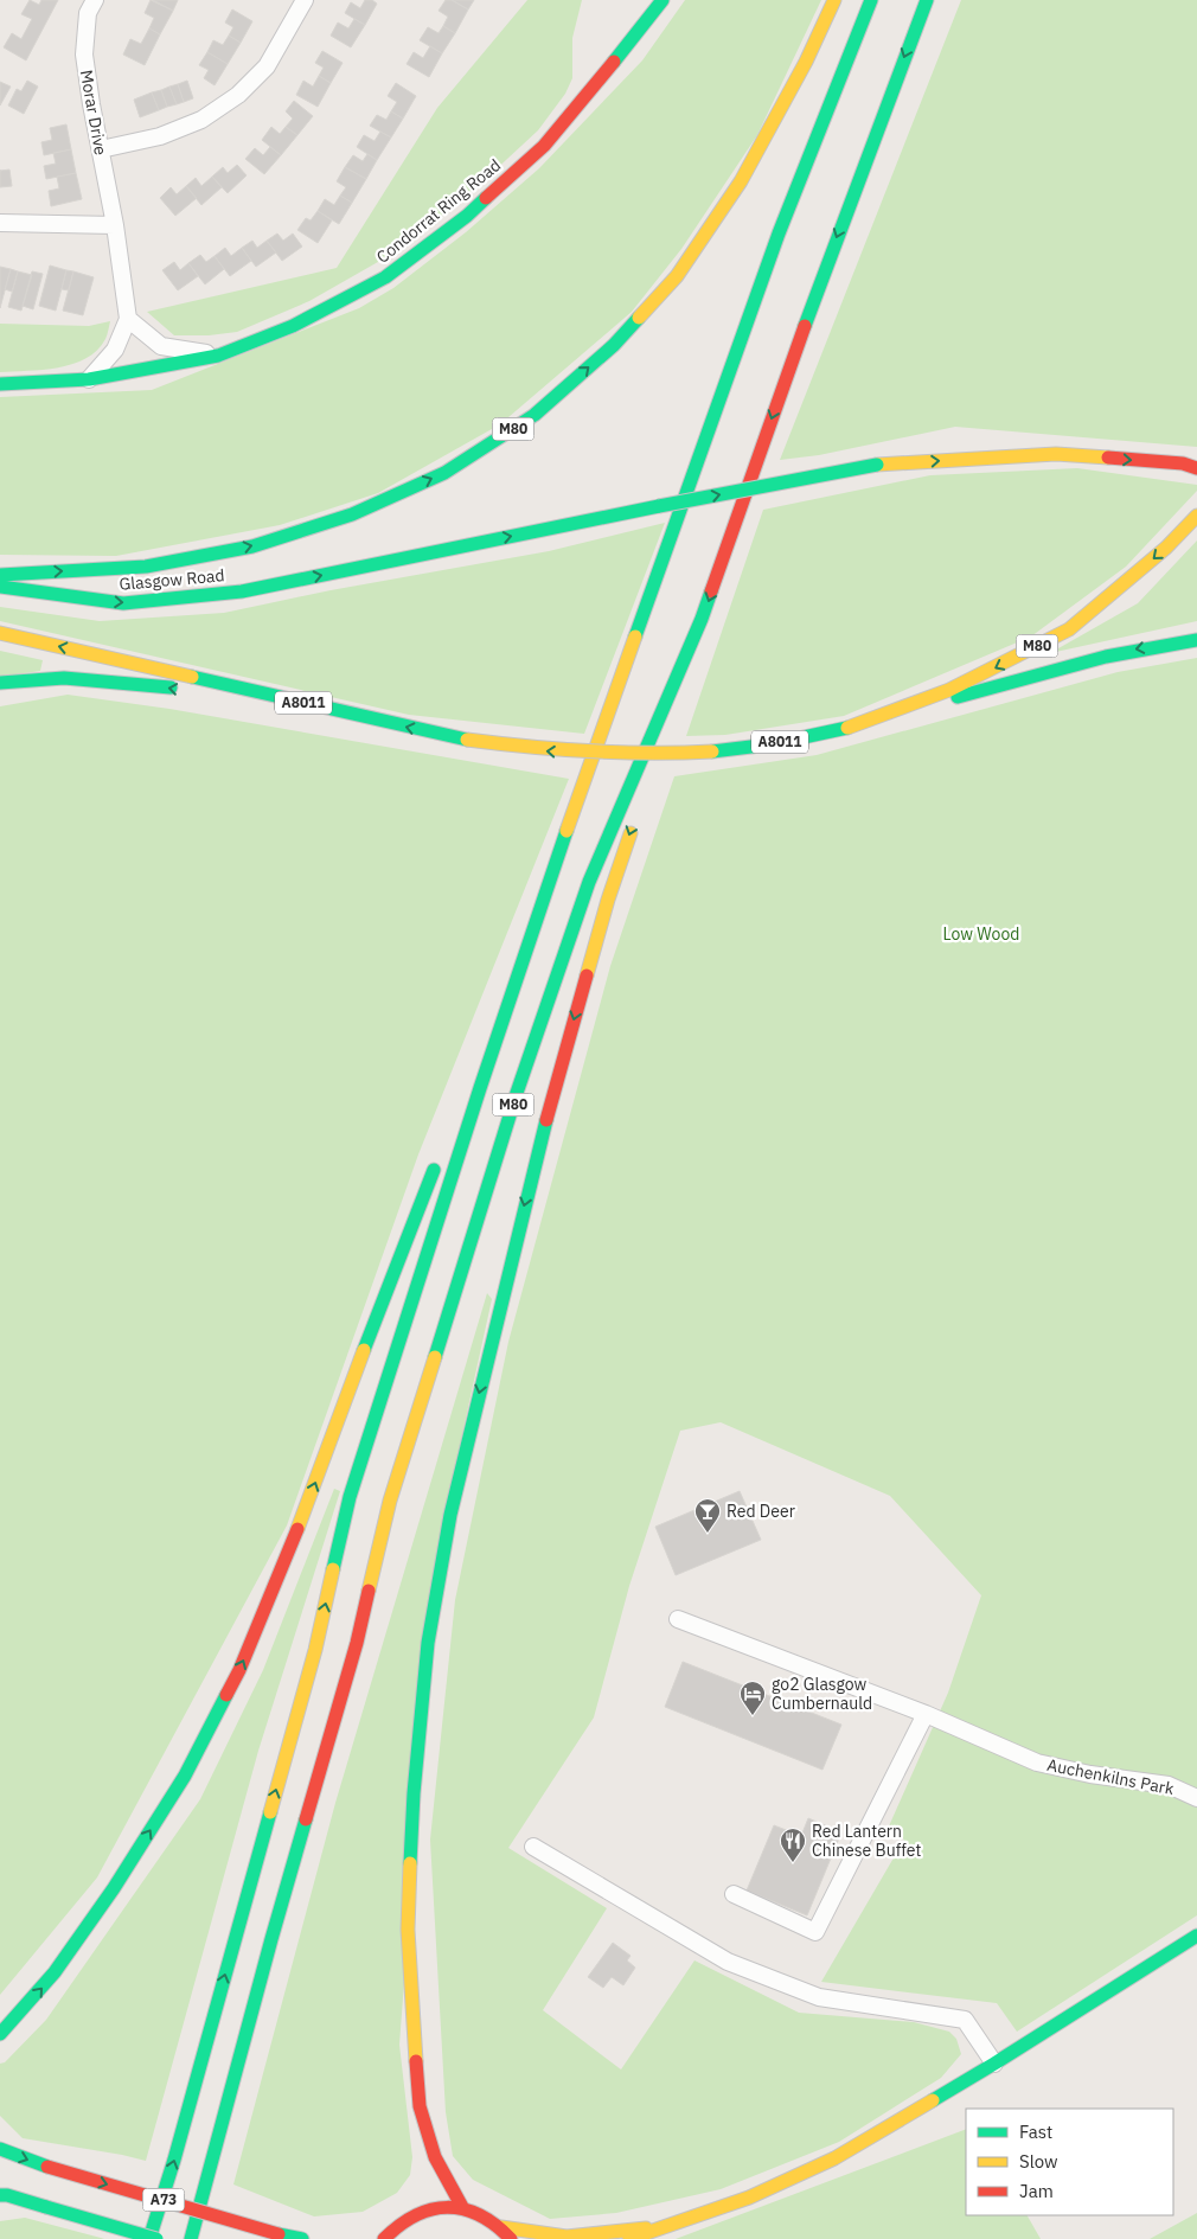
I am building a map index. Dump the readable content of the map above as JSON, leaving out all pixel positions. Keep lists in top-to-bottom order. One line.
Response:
{"streets":{"main road":["Condorrat Ring Road","M80","Glasgow Road","A8011","A73"],"street":["Morar Drive","Auchenkilns Park"]},"crossings":[["Morar Drive","Condorrat Ring Road"],["M80","A8011"]],"parks":["Low Wood"],"places":{"bar":["Red Deer"],"hotel":["go2 Glasgow Cumbernauld"],"restaurant":["Red Lantern Chinese Buffet"]},"legend":["Fast","Slow","Jam"]}
